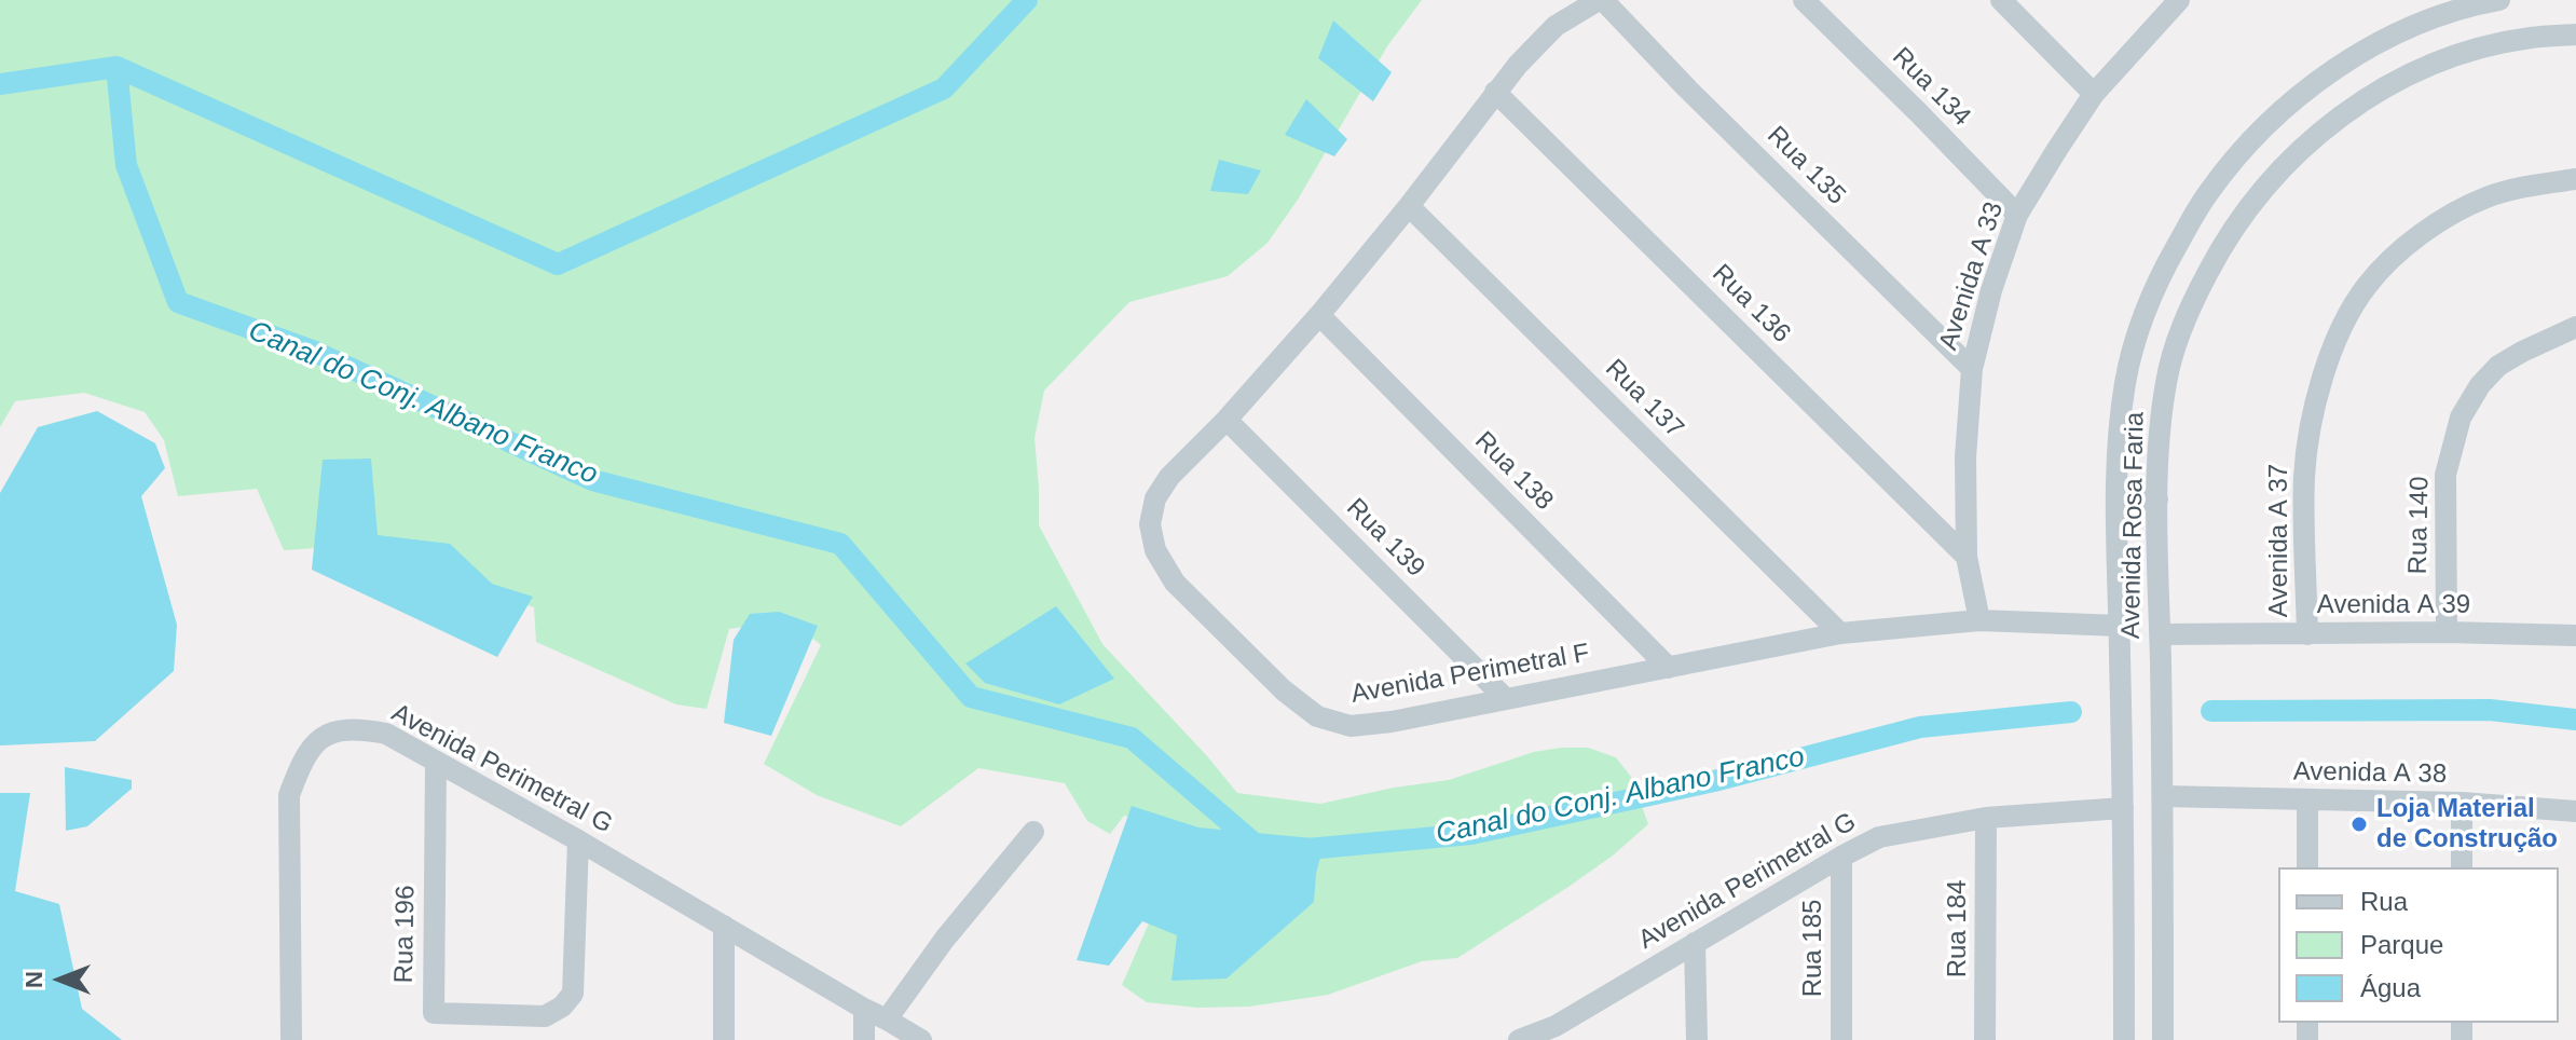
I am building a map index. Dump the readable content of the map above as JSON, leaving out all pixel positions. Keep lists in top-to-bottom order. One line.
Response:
{"streets":{"street":["Rua 134","Rua 135","Avenida A 33","Rua 136","Rua 137","Rua 138","Avenida Rosa Faria","Rua 140","Rua 139","Avenida A 37","Avenida A 39","Avenida Perimetral F","Avenida Perimetral G","Avenida A 38","Rua 184","Rua 196","Rua 185"]},"crossings":[["Rua 134","Avenida A 33"],["Rua 135","Avenida A 33"],["Rua 135","Avenida Perimetral F"],["Avenida A 33","Rua 136"],["Avenida A 33","Avenida Perimetral F"],["Rua 136","Avenida Perimetral F"],["Rua 137","Avenida Perimetral F"],["Rua 138","Avenida Perimetral F"],["Avenida Rosa Faria","Avenida A 39"],["Avenida Rosa Faria","Avenida Perimetral F"],["Avenida Rosa Faria","Avenida Perimetral G"],["Avenida Rosa Faria","Avenida A 38"],["Rua 140","Avenida A 39"],["Rua 139","Avenida Perimetral F"],["Avenida A 37","Avenida A 39"],["Avenida Perimetral G","Rua 184"],["Avenida Perimetral G","Rua 196"],["Avenida Perimetral G","Rua 185"]],"water":["Canal do Conj. Albano Franco"],"places":["Loja Material de Construção"],"legend":["Rua","Parque","Água"],"north":"left"}
